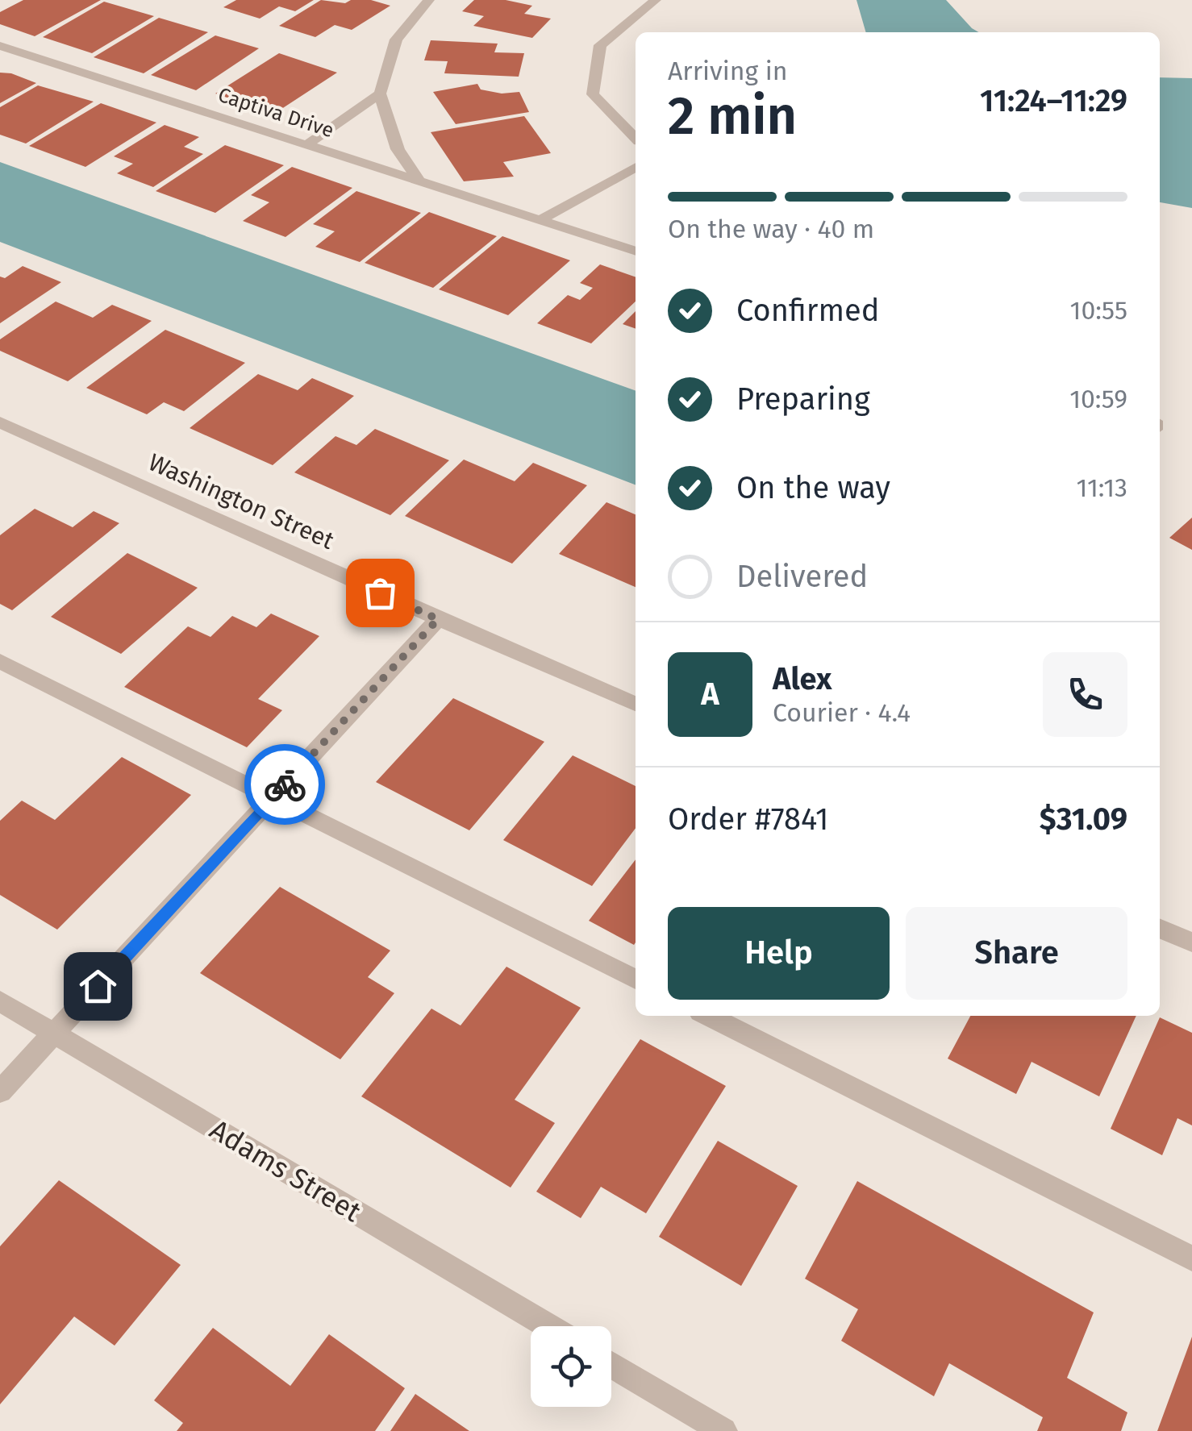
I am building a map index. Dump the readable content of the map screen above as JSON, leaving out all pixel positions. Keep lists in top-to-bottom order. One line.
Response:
{"streets":{"street":["Captiva Drive","Washington Street","Adams Street"]},"page":{"heading":["2 min","Arriving in","11:24–11:29"],"panel":["Alex","Courier · 4.4","Order #7841","$31.09"],"bar":"On the way · 40 m","list":[["Confirmed","10:55"],["Preparing","10:59"],["On the way","11:13"],"Delivered"],"round":"A","buttons":["Help","Share"]}}
